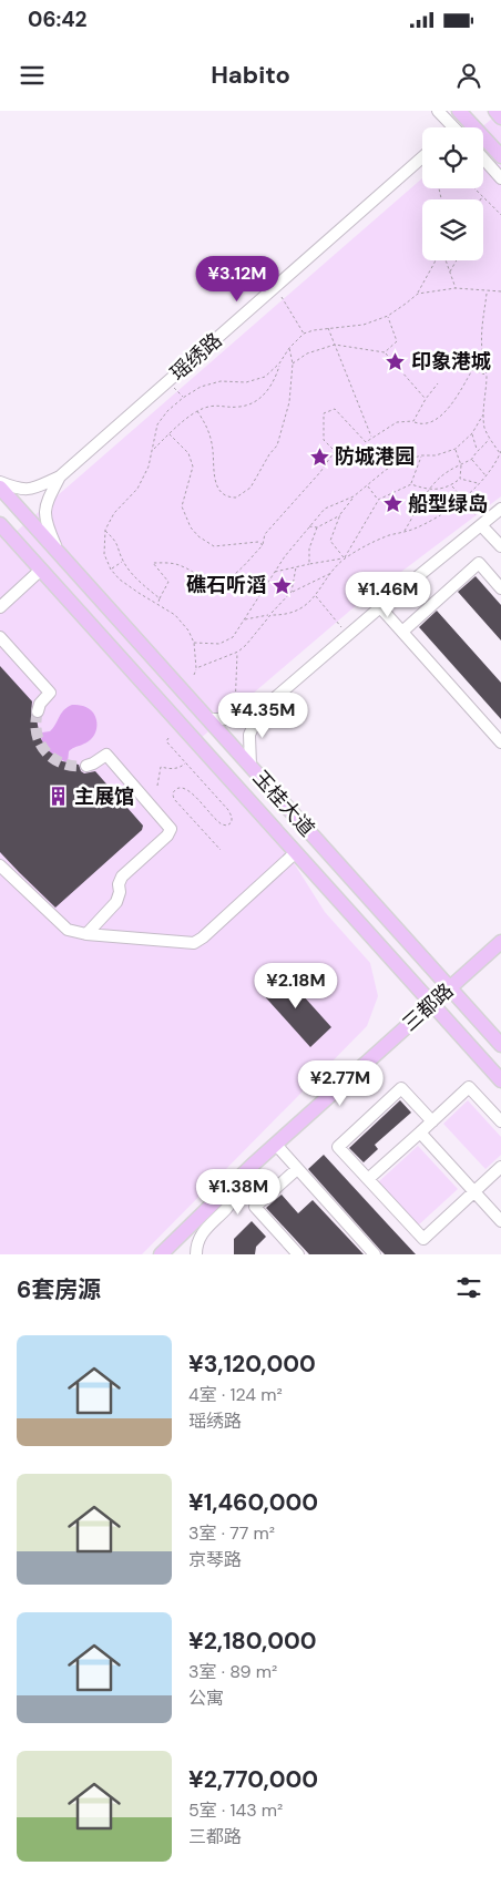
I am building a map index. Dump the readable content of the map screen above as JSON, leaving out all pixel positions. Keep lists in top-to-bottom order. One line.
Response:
{"streets":{"main road":["玉桂大道","三都路"],"street":["瑶绣路"]},"crossings":[["玉桂大道","三都路"]],"places":{"place":["印象港城","防城港园","船型绿岛","礁石听滔"],"building":["主展馆"]},"page":{"status":"06:42","header":"Habito","price":["¥3.12M","¥1.46M","¥4.35M","¥2.18M","¥2.77M","¥1.38M"],"heading":"6套房源","list":[{"name":"¥3,120,000","note":"4室 · 124 m² · 瑶绣路"},{"name":"¥1,460,000","note":"3室 · 77 m² · 京琴路"},{"name":"¥2,180,000","note":"3室 · 89 m² · 公寓"},{"name":"¥2,770,000","note":"5室 · 143 m² · 三都路"}]}}
